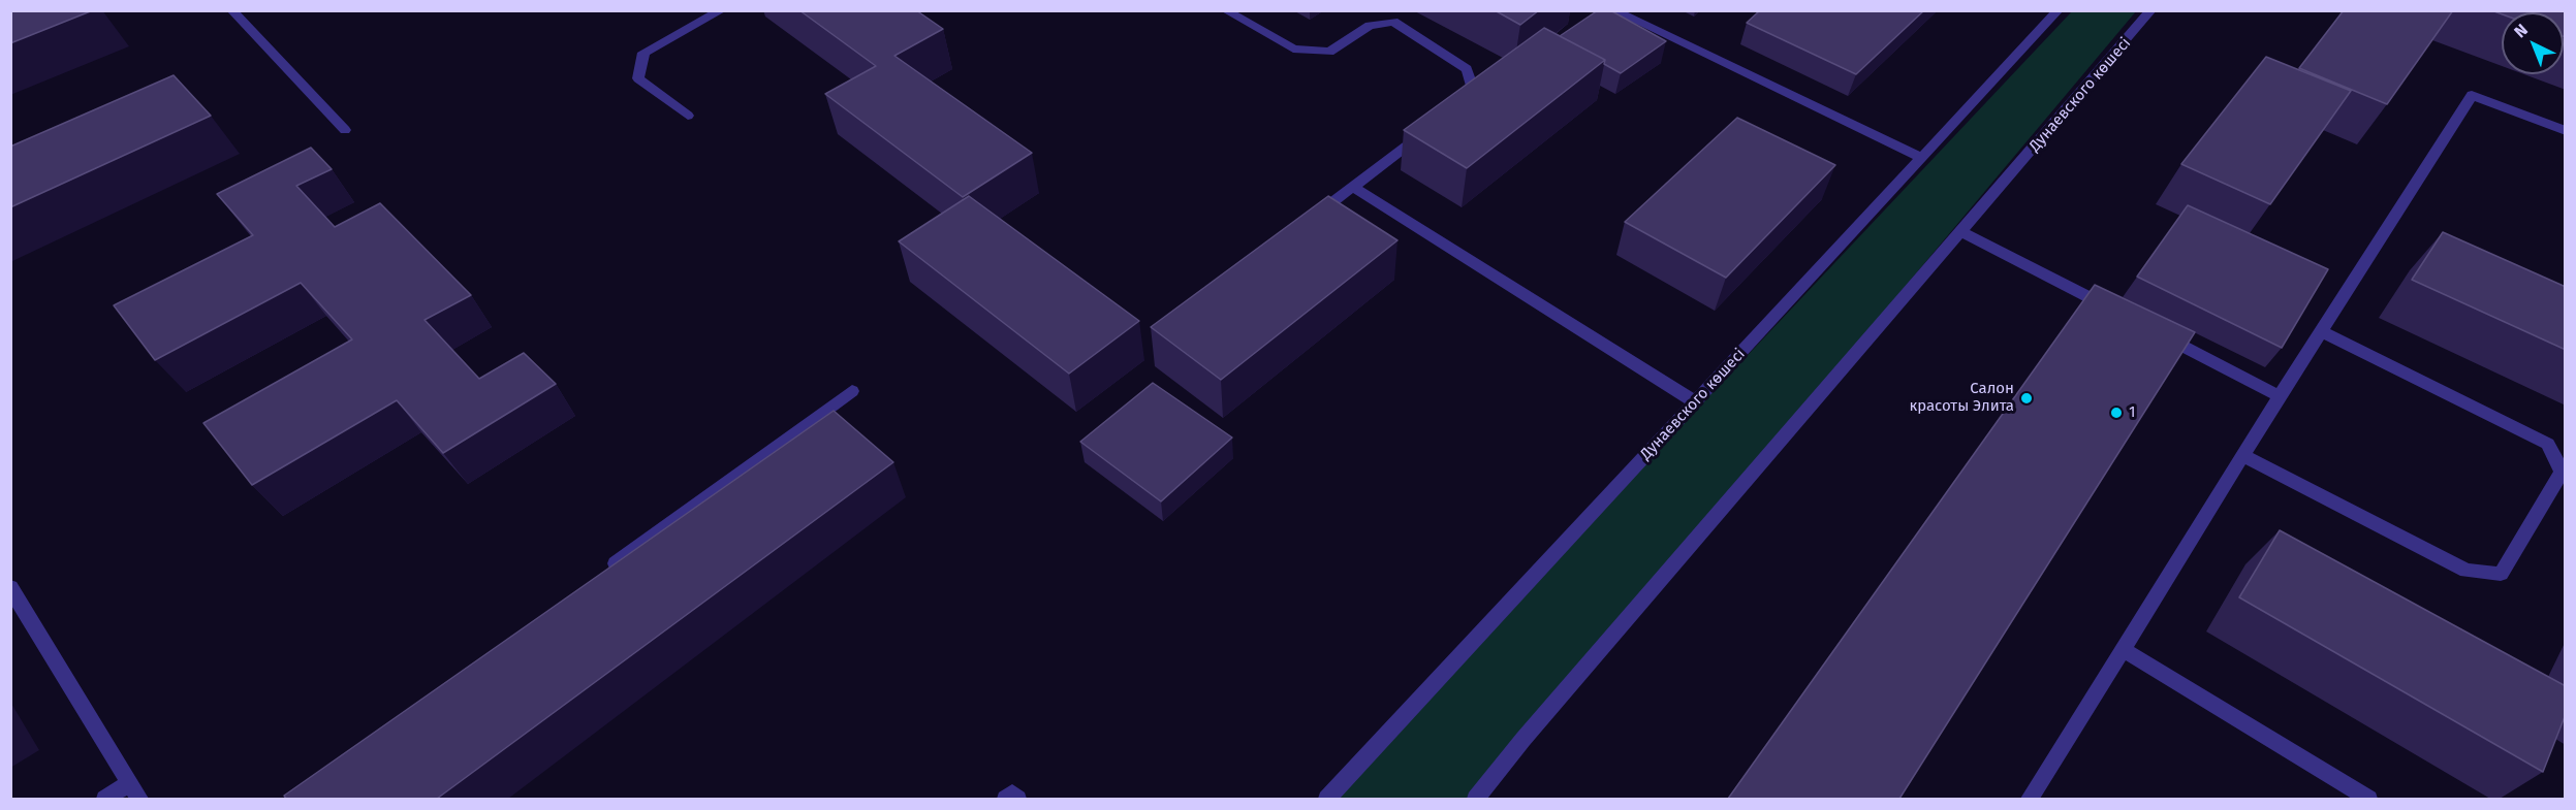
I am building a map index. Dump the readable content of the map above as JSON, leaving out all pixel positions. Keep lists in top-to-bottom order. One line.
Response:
{"streets":{"street":["Дунаевского көшесі"]},"places":["Салон красоты Элита","1"],"north":"top left"}
